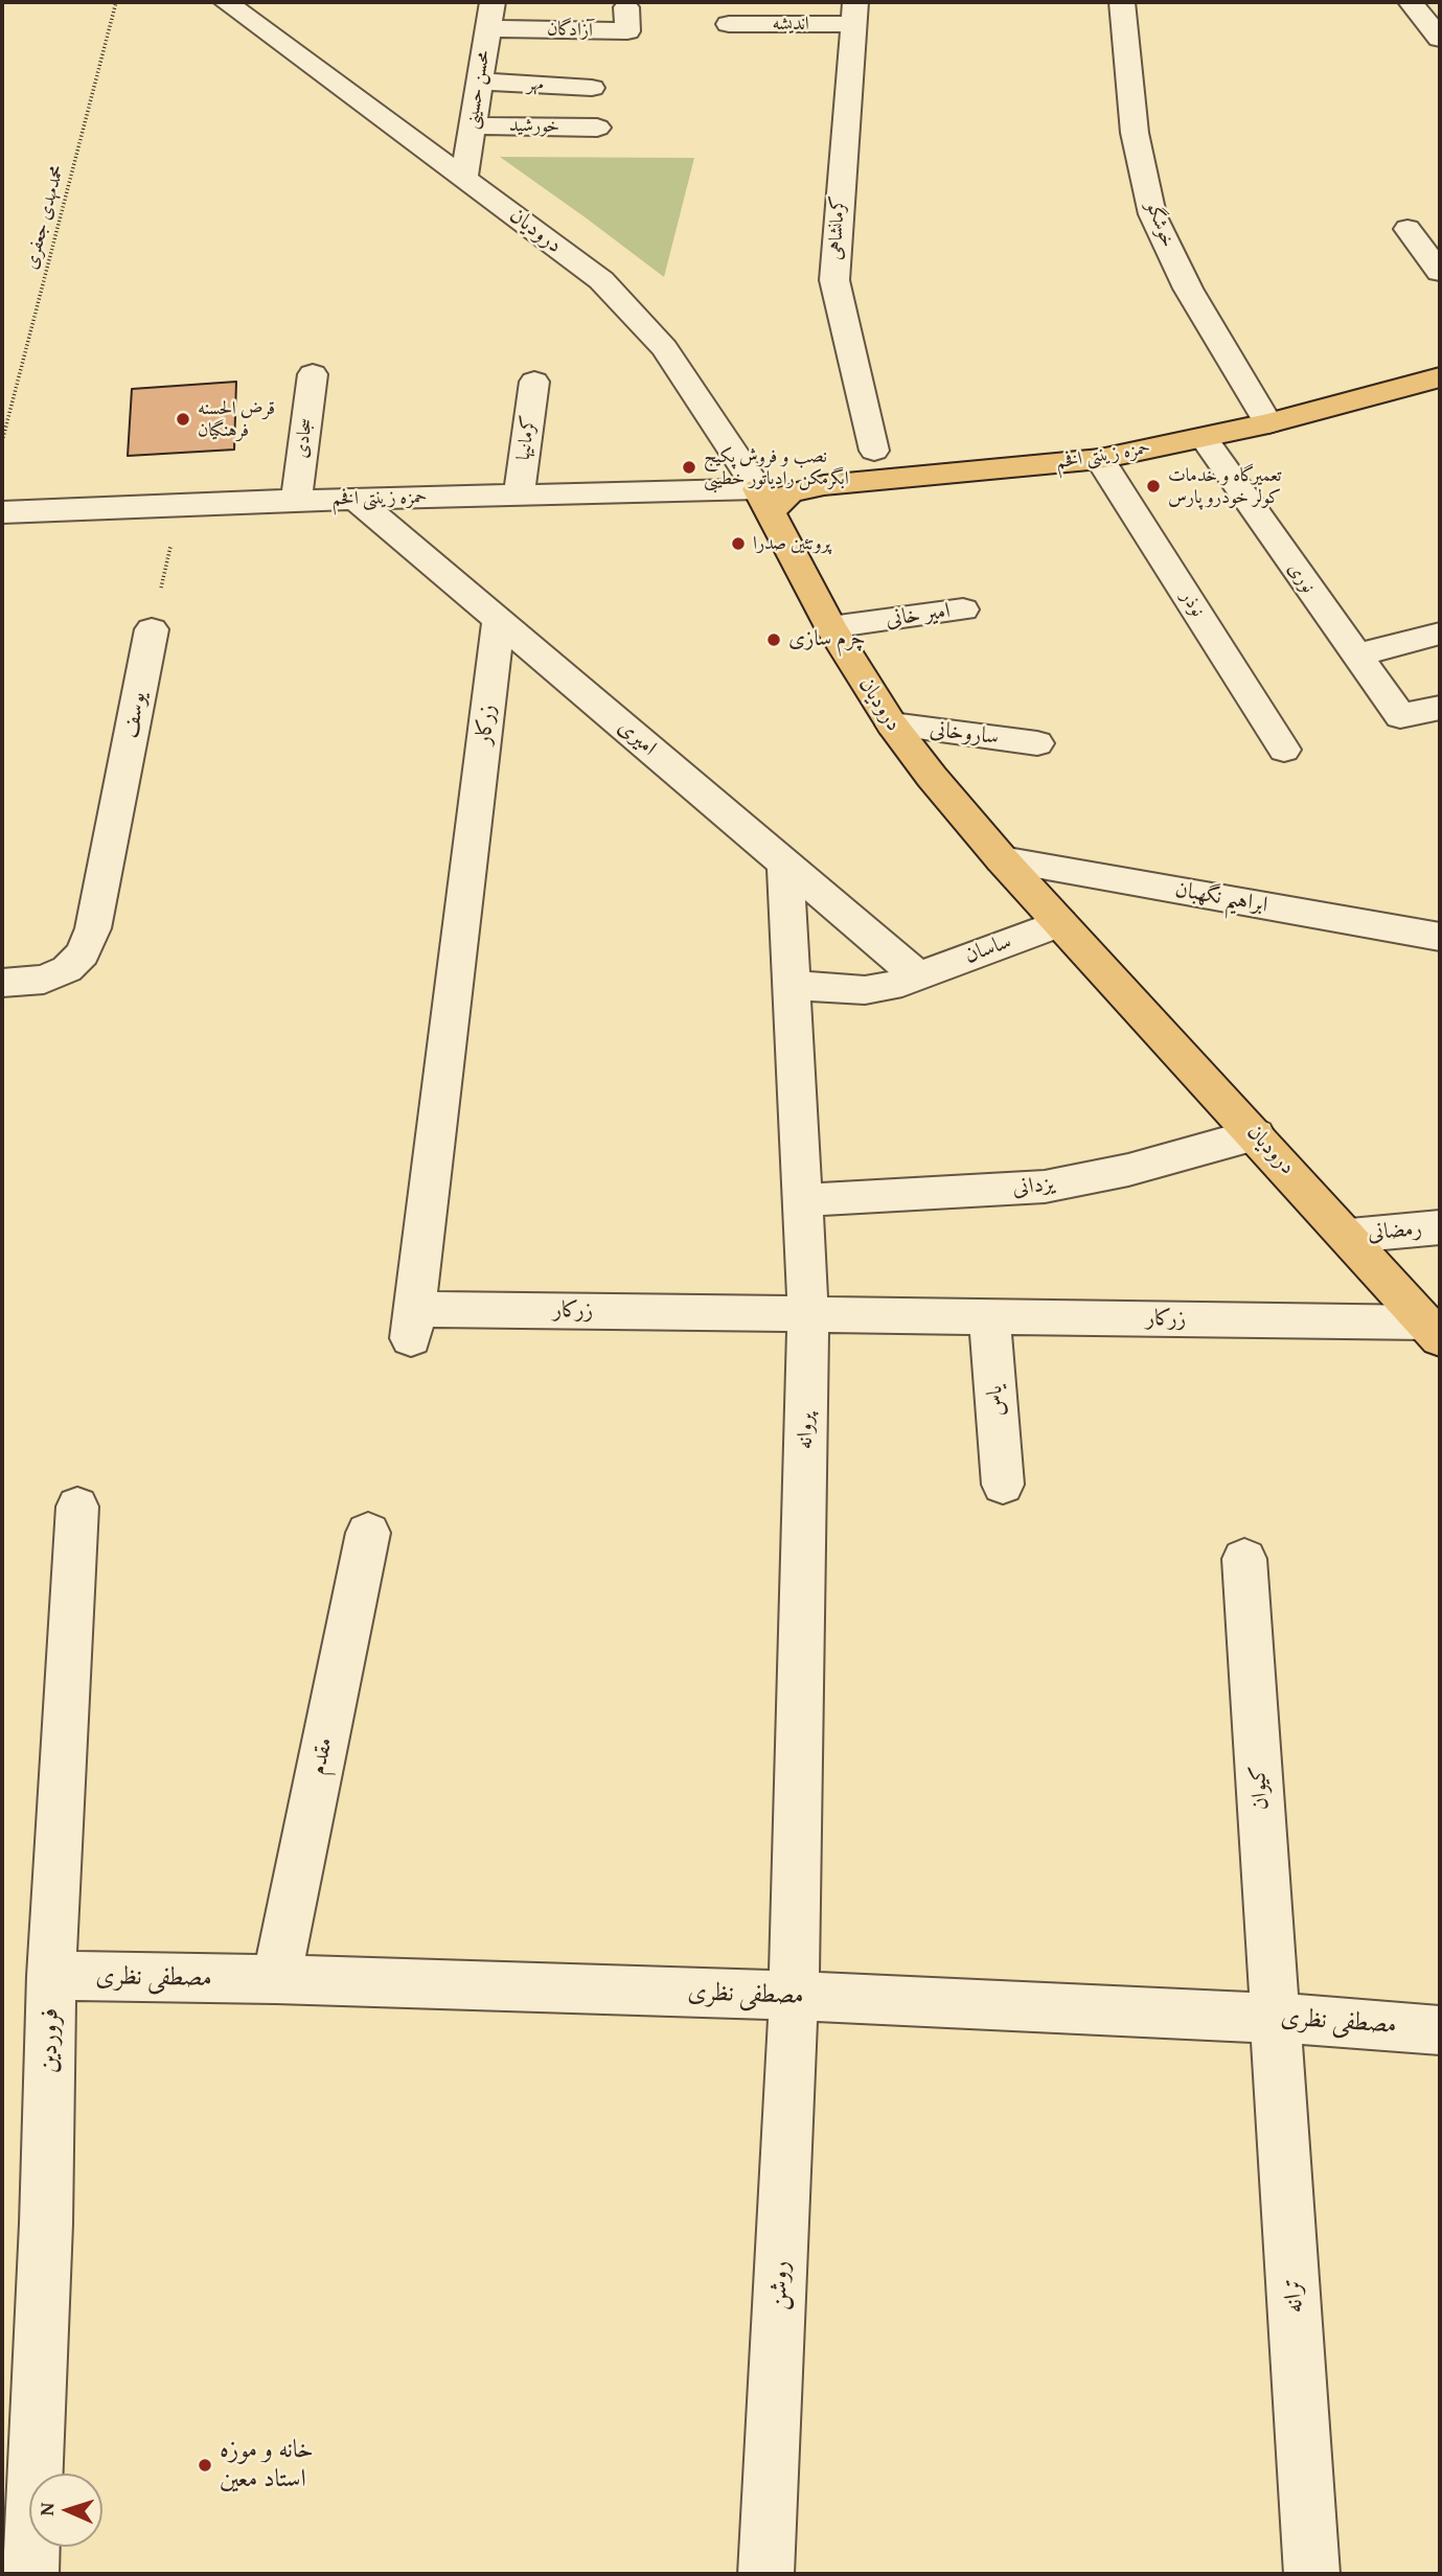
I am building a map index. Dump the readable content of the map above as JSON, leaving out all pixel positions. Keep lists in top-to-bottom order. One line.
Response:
{"streets":{"main road":["درودیان","حمزه زینتی افخم"],"street":["اندیشه","آزادگان","مهر","محسن حسینی","خورشید","خوشگو","کرمانشاهی","سجادی","کرمانیها","نوری","نوذر","امیر خانی","یوسف","زرکار","ساروخانی","امیری","ابراهیم نگهبان","ساسان","یزدانی","رمضانی","یاس","پروانه","مقدم","کیوان","مصطفی نظری","فروردین","روشن","ترانه"],"path":["محمدمهدی جعفری"]},"crossings":[["اندیشه","کرمانشاهی"],["آزادگان","محسن حسینی"],["مهر","محسن حسینی"],["محسن حسینی","خورشید"],["محسن حسینی","درودیان"],["خوشگو","حمزه زینتی افخم"],["درودیان","حمزه زینتی افخم"],["درودیان","امیر خانی"],["درودیان","زرکار"],["درودیان","ساروخانی"],["درودیان","ابراهیم نگهبان"],["درودیان","ساسان"],["درودیان","یزدانی"],["درودیان","رمضانی"],["سجادی","حمزه زینتی افخم"],["کرمانیها","حمزه زینتی افخم"],["حمزه زینتی افخم","نوری"],["حمزه زینتی افخم","نوذر"],["حمزه زینتی افخم","امیری"],["زرکار","امیری"],["زرکار","یاس"],["زرکار","پروانه"],["امیری","ساسان"],["امیری","پروانه"],["ساسان","پروانه"],["یزدانی","پروانه"],["پروانه","مصطفی نظری"],["پروانه","روشن"],["مقدم","مصطفی نظری"],["کیوان","مصطفی نظری"],["کیوان","ترانه"],["مصطفی نظری","فروردین"],["مصطفی نظری","روشن"],["مصطفی نظری","ترانه"]],"places":["قرض الحسنه فرهنگیان","نصب و فروش پکیج ابگرمکن رادیاتور خطیبی","تعمیرگاه و خدمات کولر خودرو پارس","پروتئین صدرا","چرم سازی","خانه و موزه استاد معین"],"north":"left"}
